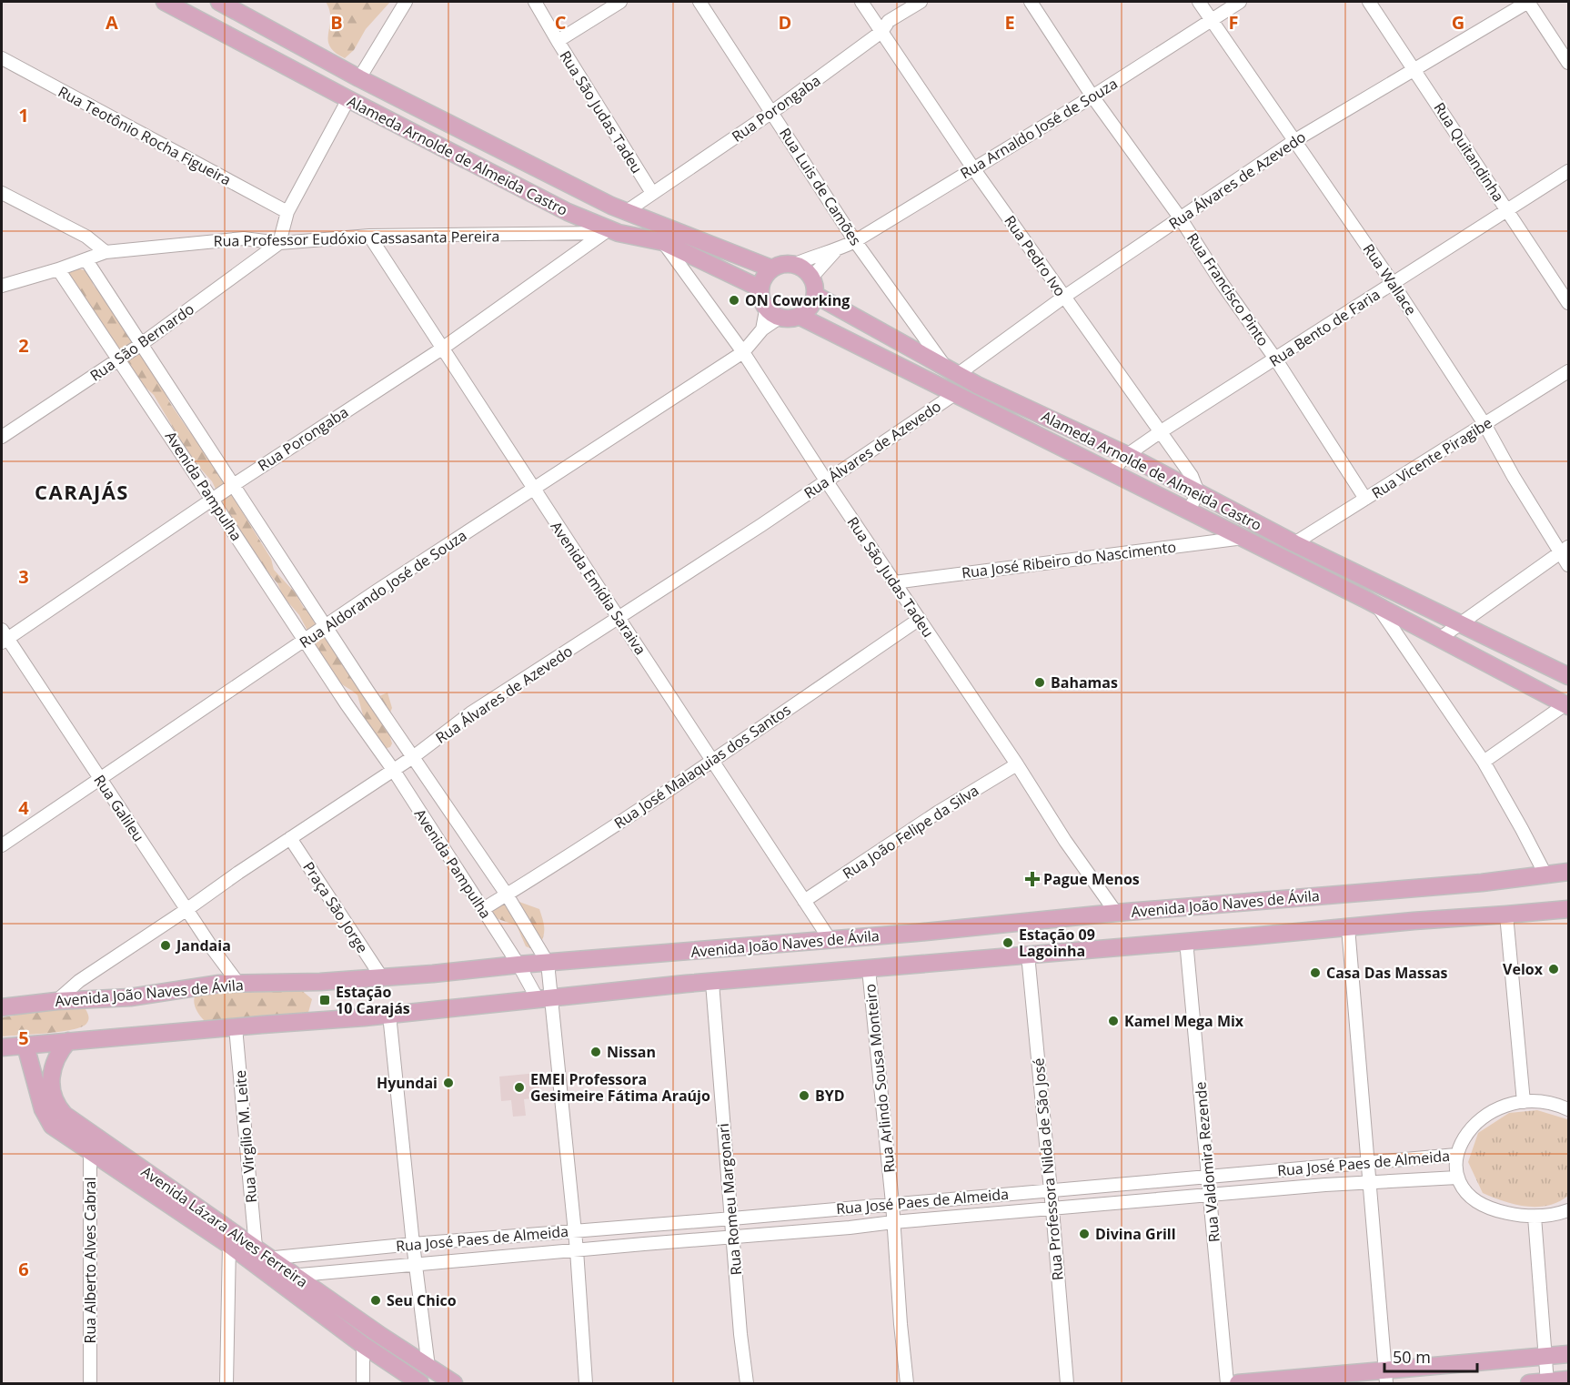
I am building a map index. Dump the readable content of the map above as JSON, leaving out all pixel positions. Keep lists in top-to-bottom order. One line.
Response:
{"streets":{"main road":["Alameda Arnolde de Almeida Castro","Avenida João Naves de Ávila","Avenida Lázara Alves Ferreira"],"street":["Rua Porongaba","Rua São Judas Tadeu","Rua Arnaldo José de Souza","Rua Teotônio Rocha Figueira","Rua Quitandinha","Rua Álvares de Azevedo","Rua Luis de Camões","Rua Professor Eudóxio Cassasanta Pereira","Rua Pedro Ivo","Rua Wallace","Rua Francisco Pinto","Rua Bento de Faria","Rua São Bernardo","Rua Vicente Piragibe","Avenida Pampulha","Rua José Ribeiro do Nascimento","Avenida Emídia Saraiva","Rua Aldorando José de Souza","Rua José Malaquias dos Santos","Rua Galileu","Rua João Felipe da Silva","Praça São Jorge","Rua Arlindo Sousa Monteiro","Rua Virgílio M. Leite","Rua Valdomira Rezende","Rua José Paes de Almeida","Rua Professora Nilda de São José","Rua Romeu Margonari","Rua Alberto Alves Cabral"]},"crossings":[["Rua Porongaba","Rua São Judas Tadeu"],["Rua Porongaba","Alameda Arnolde de Almeida Castro"],["Rua Porongaba","Rua Luis de Camões"],["Rua Porongaba","Rua Professor Eudóxio Cassasanta Pereira"],["Rua Porongaba","Rua Pedro Ivo"],["Rua Porongaba","Avenida Pampulha"],["Rua Porongaba","Avenida Emídia Saraiva"],["Rua Porongaba","Rua Galileu"],["Rua São Judas Tadeu","Alameda Arnolde de Almeida Castro"],["Rua São Judas Tadeu","Rua Álvares de Azevedo"],["Rua São Judas Tadeu","Rua José Ribeiro do Nascimento"],["Rua São Judas Tadeu","Rua Aldorando José de Souza"],["Rua São Judas Tadeu","Rua José Malaquias dos Santos"],["Rua São Judas Tadeu","Rua João Felipe da Silva"],["Rua São Judas Tadeu","Avenida João Naves de Ávila"],["Rua Arnaldo José de Souza","Alameda Arnolde de Almeida Castro"],["Rua Arnaldo José de Souza","Rua Luis de Camões"],["Rua Arnaldo José de Souza","Rua Pedro Ivo"],["Rua Arnaldo José de Souza","Rua Wallace"],["Rua Arnaldo José de Souza","Rua Francisco Pinto"],["Rua Arnaldo José de Souza","Rua Aldorando José de Souza"],["Rua Quitandinha","Rua Álvares de Azevedo"],["Rua Quitandinha","Rua Bento de Faria"],["Alameda Arnolde de Almeida Castro","Rua Álvares de Azevedo"],["Alameda Arnolde de Almeida Castro","Rua Luis de Camões"],["Alameda Arnolde de Almeida Castro","Rua Professor Eudóxio Cassasanta Pereira"],["Alameda Arnolde de Almeida Castro","Rua Pedro Ivo"],["Alameda Arnolde de Almeida Castro","Rua Bento de Faria"],["Alameda Arnolde de Almeida Castro","Rua Vicente Piragibe"],["Alameda Arnolde de Almeida Castro","Rua José Ribeiro do Nascimento"],["Alameda Arnolde de Almeida Castro","Rua Aldorando José de Souza"],["Rua Álvares de Azevedo","Rua Luis de Camões"],["Rua Álvares de Azevedo","Rua Pedro Ivo"],["Rua Álvares de Azevedo","Rua Wallace"],["Rua Álvares de Azevedo","Rua Francisco Pinto"],["Rua Álvares de Azevedo","Avenida Pampulha"],["Rua Álvares de Azevedo","Avenida Emídia Saraiva"],["Rua Álvares de Azevedo","Rua Galileu"],["Rua Álvares de Azevedo","Avenida João Naves de Ávila"],["Rua Álvares de Azevedo","Praça São Jorge"],["Rua Professor Eudóxio Cassasanta Pereira","Rua São Bernardo"],["Rua Professor Eudóxio Cassasanta Pereira","Avenida Pampulha"],["Rua Professor Eudóxio Cassasanta Pereira","Avenida Emídia Saraiva"],["Rua Pedro Ivo","Rua Bento de Faria"],["Rua Wallace","Rua Bento de Faria"],["Rua Wallace","Rua Vicente Piragibe"],["Rua Francisco Pinto","Rua Bento de Faria"],["Rua Francisco Pinto","Rua Vicente Piragibe"],["Rua São Bernardo","Avenida Pampulha"],["Avenida Pampulha","Rua Aldorando José de Souza"],["Avenida Pampulha","Rua José Malaquias dos Santos"],["Avenida Pampulha","Avenida João Naves de Ávila"],["Avenida Emídia Saraiva","Rua Aldorando José de Souza"],["Avenida Emídia Saraiva","Rua José Malaquias dos Santos"],["Avenida Emídia Saraiva","Rua João Felipe da Silva"],["Avenida Emídia Saraiva","Avenida João Naves de Ávila"],["Rua Aldorando José de Souza","Rua Galileu"],["Rua Galileu","Avenida João Naves de Ávila"],["Avenida João Naves de Ávila","Praça São Jorge"],["Rua Arlindo Sousa Monteiro","Rua José Paes de Almeida"],["Rua Virgílio M. Leite","Avenida Lázara Alves Ferreira"],["Rua Valdomira Rezende","Rua José Paes de Almeida"],["Rua José Paes de Almeida","Rua Professora Nilda de São José"],["Rua José Paes de Almeida","Rua Romeu Margonari"],["Rua José Paes de Almeida","Avenida Lázara Alves Ferreira"],["Avenida Lázara Alves Ferreira","Rua Alberto Alves Cabral"]],"districts":["CARAJÁS"],"places":{"other":["ON Coworking","Bahamas","Estação 09 Lagoinha","Jandaia","Velox","Casa Das Massas","Kamel Mega Mix","Nissan","Hyundai","EMEI Professora Gesimeire Fátima Araújo","BYD","Divina Grill","Seu Chico"],"health":["Pague Menos"],"transit":["Estação 10 Carajás"]},"scale_bar":"50 m","grid":{"columns":["A","B","C","D","E","F","G"],"rows":["1","2","3","4","5","6"]}}
